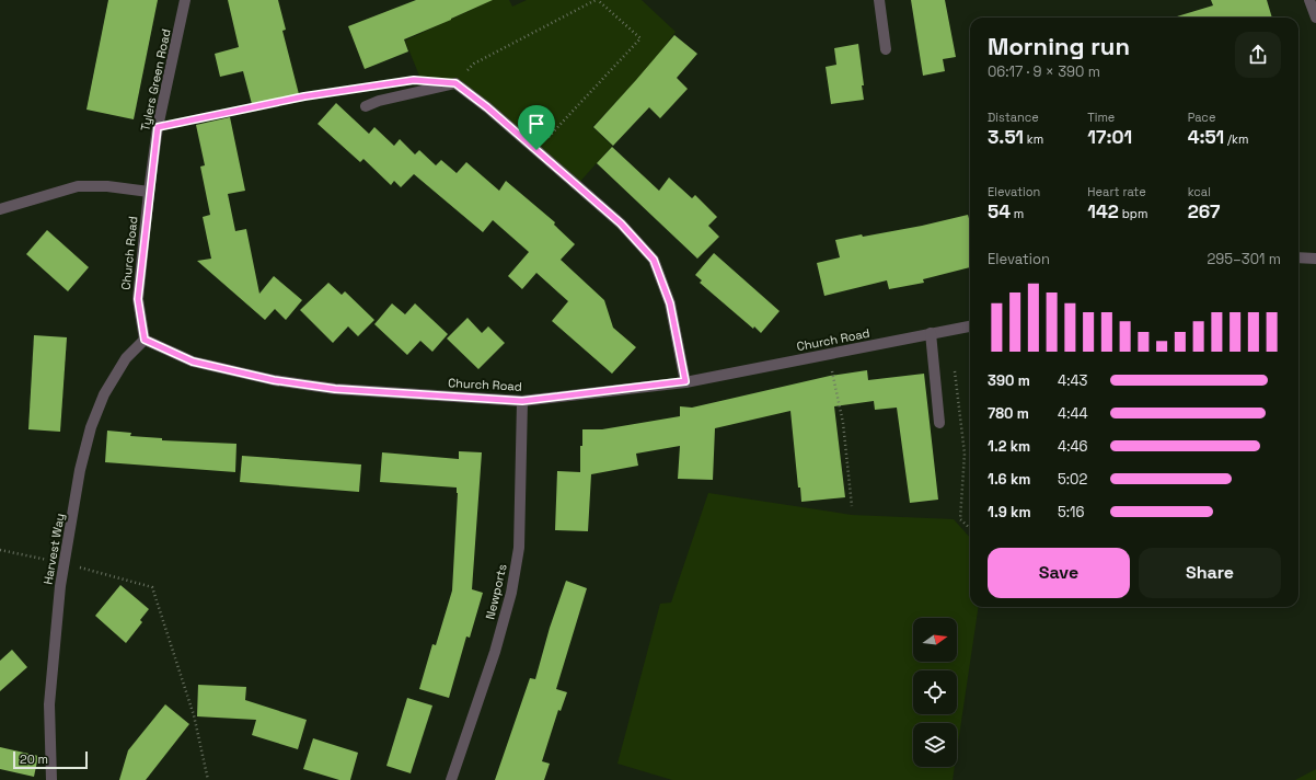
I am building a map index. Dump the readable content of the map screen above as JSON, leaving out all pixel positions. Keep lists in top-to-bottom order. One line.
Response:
{"streets":{"street":["Tylers Green Road","Church Road","Harvest Way","Newports"]},"crossings":[["Tylers Green Road","Church Road"],["Church Road","Harvest Way"],["Church Road","Newports"]],"scale_bar":"20 m","north":"right","page":{"heading":["Morning run","06:17 · 9 × 390 m"],"stats":[["Distance","3.51 km"],["Time","17:01"],["Pace","4:51 /km"],["Elevation","54 m"],["Heart rate","142 bpm"],["kcal","267"]],"chart":["Elevation","295–301 m"],"list":[{"name":"390 m","note":"4:43"},{"name":"780 m","note":"4:44"},{"name":"1.2 km","note":"4:46"},{"name":"1.6 km","note":"5:02"},{"name":"1.9 km","note":"5:16"}],"buttons":["Save","Share"],"scale":"20 m"}}
